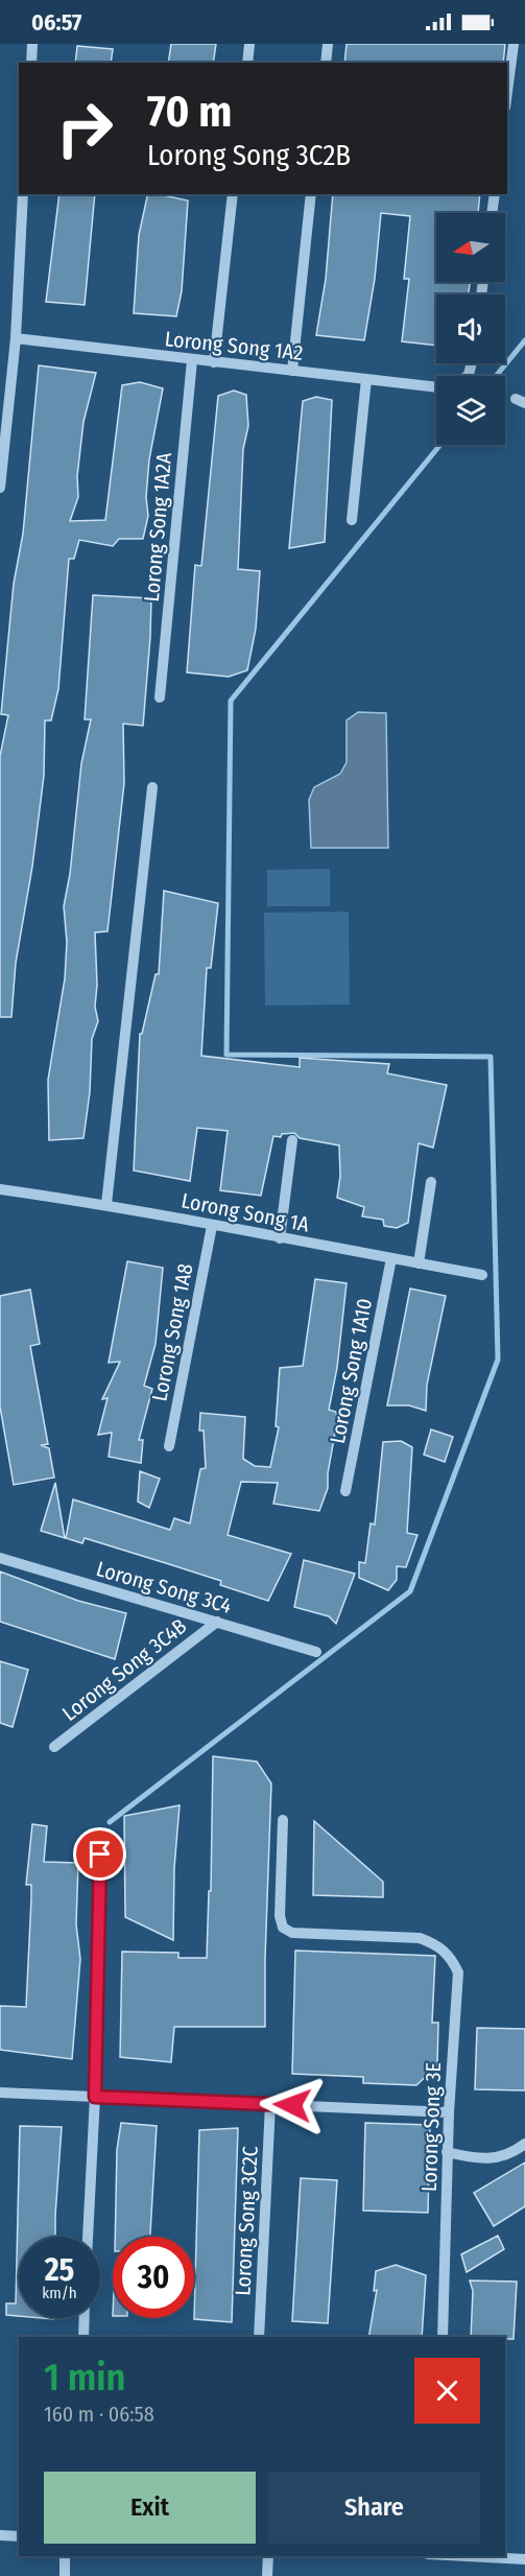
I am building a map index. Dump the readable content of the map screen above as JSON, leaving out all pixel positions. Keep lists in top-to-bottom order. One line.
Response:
{"streets":{"street":["Lorong Song 1A2","Lorong Song 1A2A","Lorong Song 1A","Lorong Song 1A8","Lorong Song 1A10","Lorong Song 3C4","Lorong Song 3C4B","Lorong Song 3E","Lorong Song 3C2C"]},"crossings":[["Lorong Song 1A2","Lorong Song 1A2A"],["Lorong Song 1A","Lorong Song 1A8"],["Lorong Song 1A","Lorong Song 1A10"],["Lorong Song 3C4","Lorong Song 3C4B"]],"north":"left","page":{"status":"06:57","turn":["70 m","Lorong Song 3C2B"],"speed":"25 km/h","limit":"30","heading":["1 min","160 m · 06:58"],"buttons":["Exit","Share"]}}
